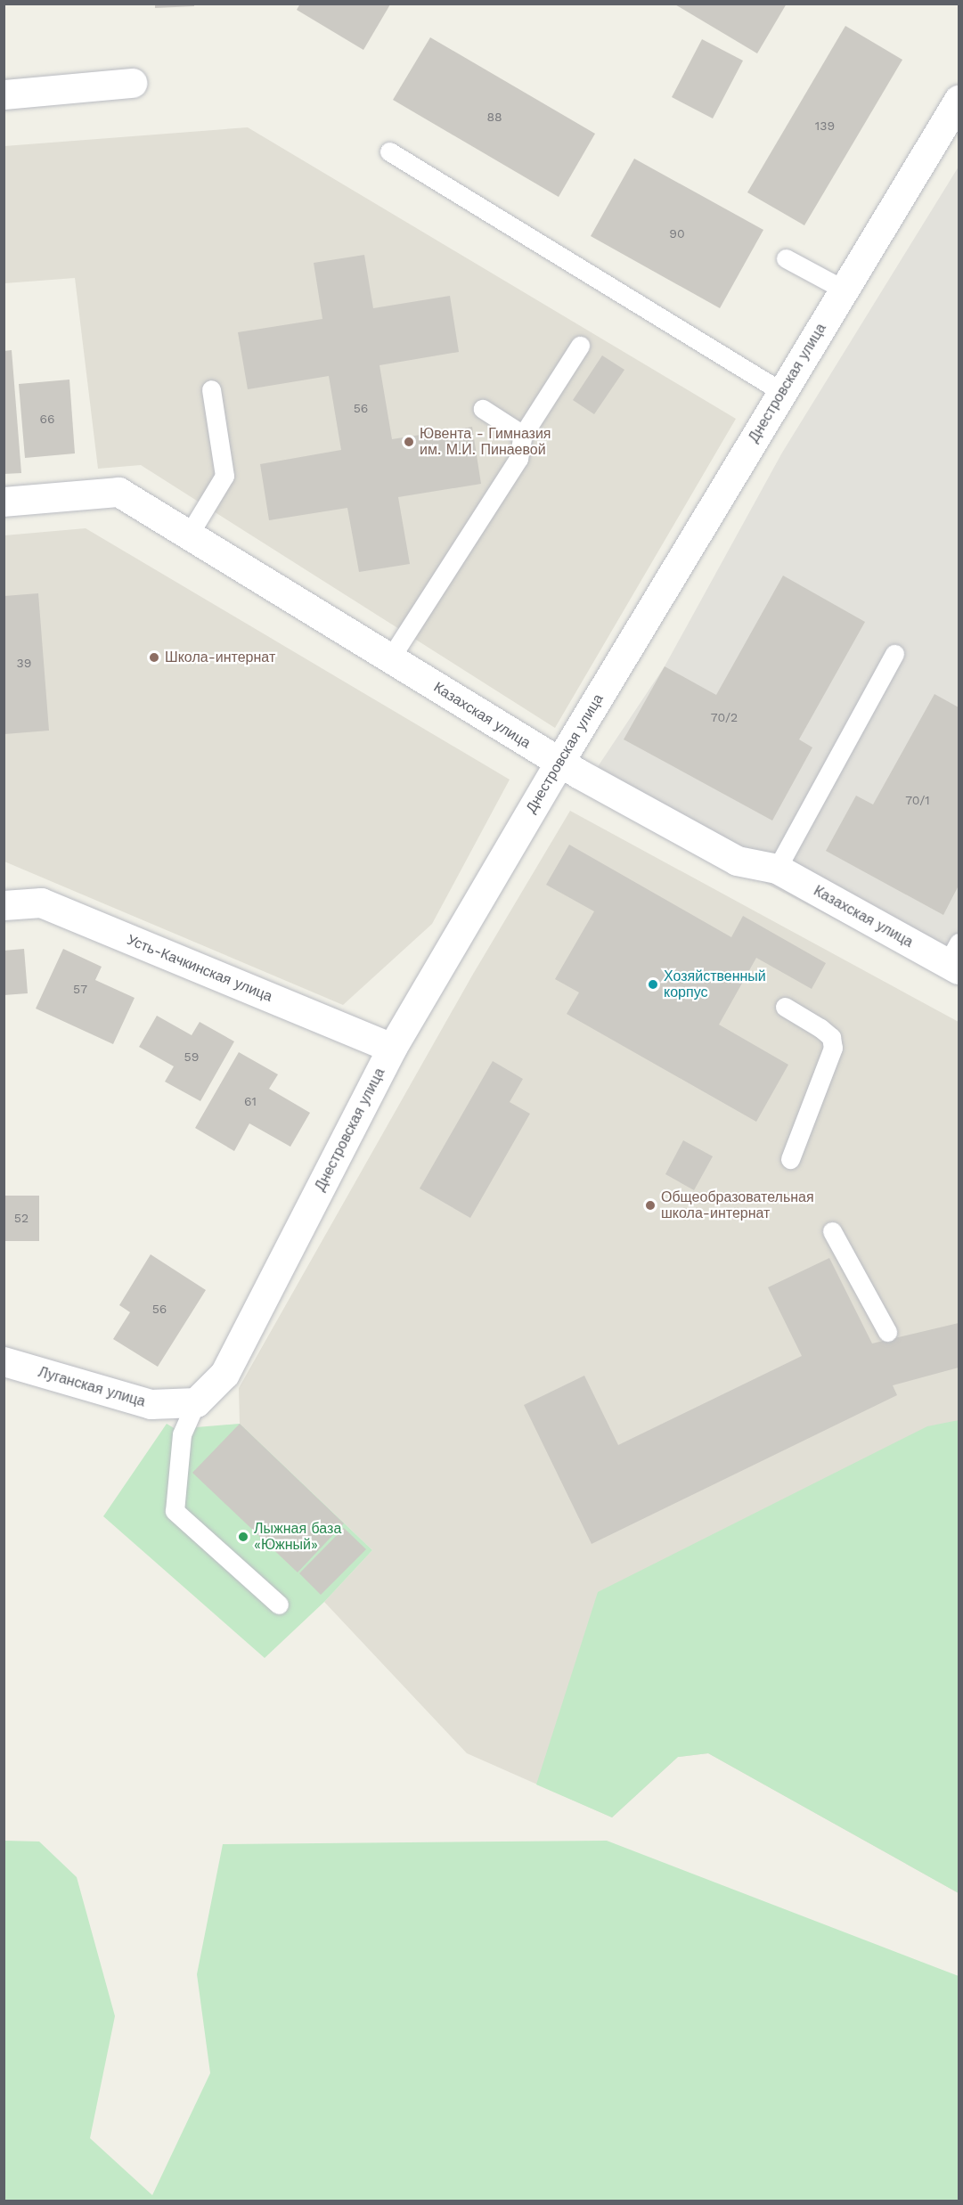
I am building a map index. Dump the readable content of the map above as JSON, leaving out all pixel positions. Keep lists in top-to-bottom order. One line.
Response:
{"streets":{"street":["Днестровская улица","Казахская улица","Усть-Качкинская улица","Луганская улица"]},"crossings":[["Днестровская улица","Казахская улица"],["Днестровская улица","Усть-Качкинская улица"],["Днестровская улица","Луганская улица"]],"places":["Ювента - Гимназия им. М.И. Пинаевой","Школа-интернат","Хозяйственный корпус","Общеобразовательная школа-интернат","Лыжная база «Южный»"],"house_numbers":["88","139","90","56","66","39","70/2","70/1","57","59","61","52","56"]}
